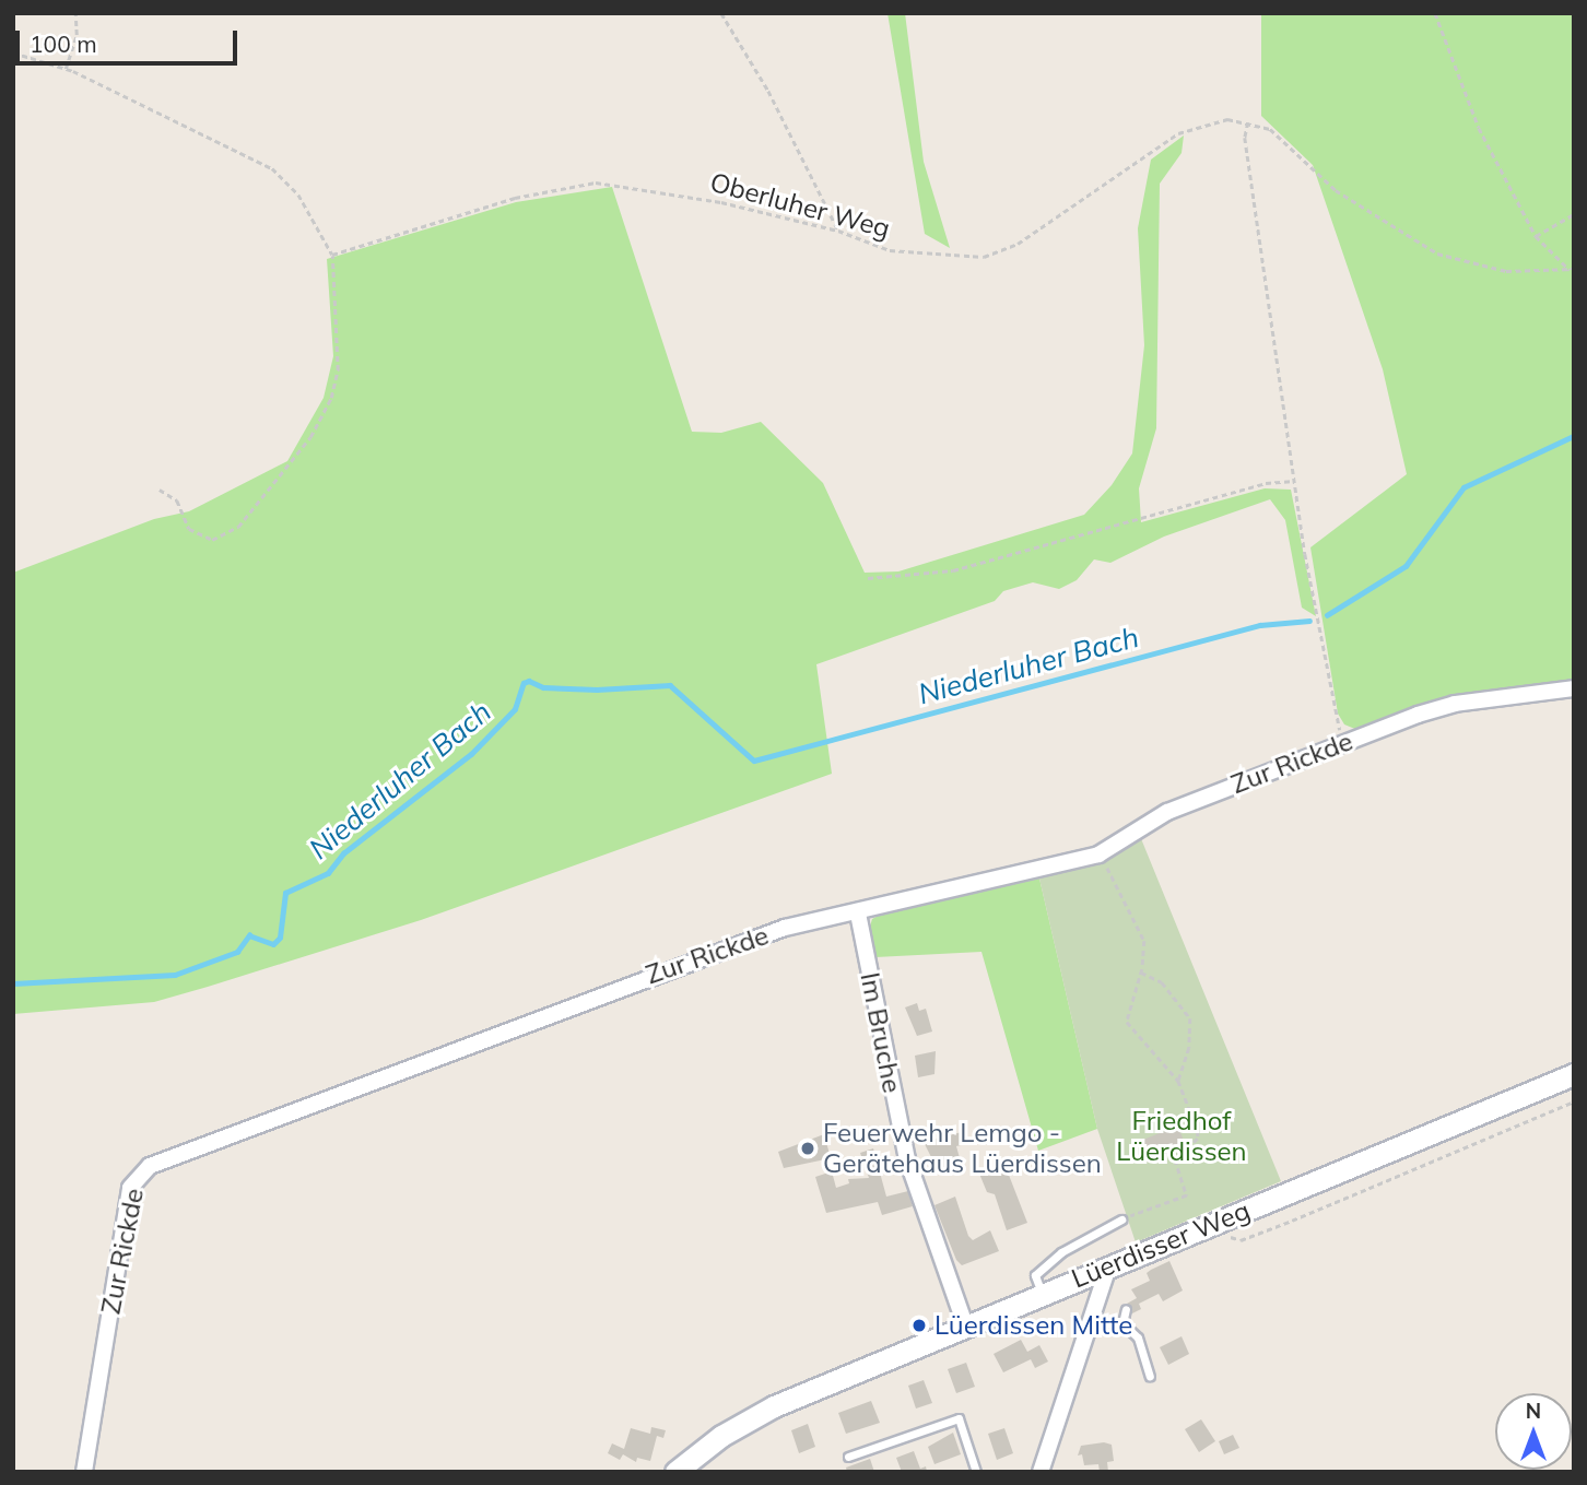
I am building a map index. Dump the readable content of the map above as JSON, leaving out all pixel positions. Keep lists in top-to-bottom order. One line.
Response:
{"streets":{"main road":["Lüerdisser Weg"],"street":["Zur Rickde","Im Bruche"],"path":["Oberluher Weg"]},"crossings":[["Zur Rickde","Im Bruche"],["Im Bruche","Lüerdisser Weg"]],"water":["Niederluher Bach"],"parks":["Friedhof Lüerdissen"],"places":["Feuerwehr Lemgo - Gerätehaus Lüerdissen","Lüerdissen Mitte"],"scale_bar":"100 m","north":"top"}
